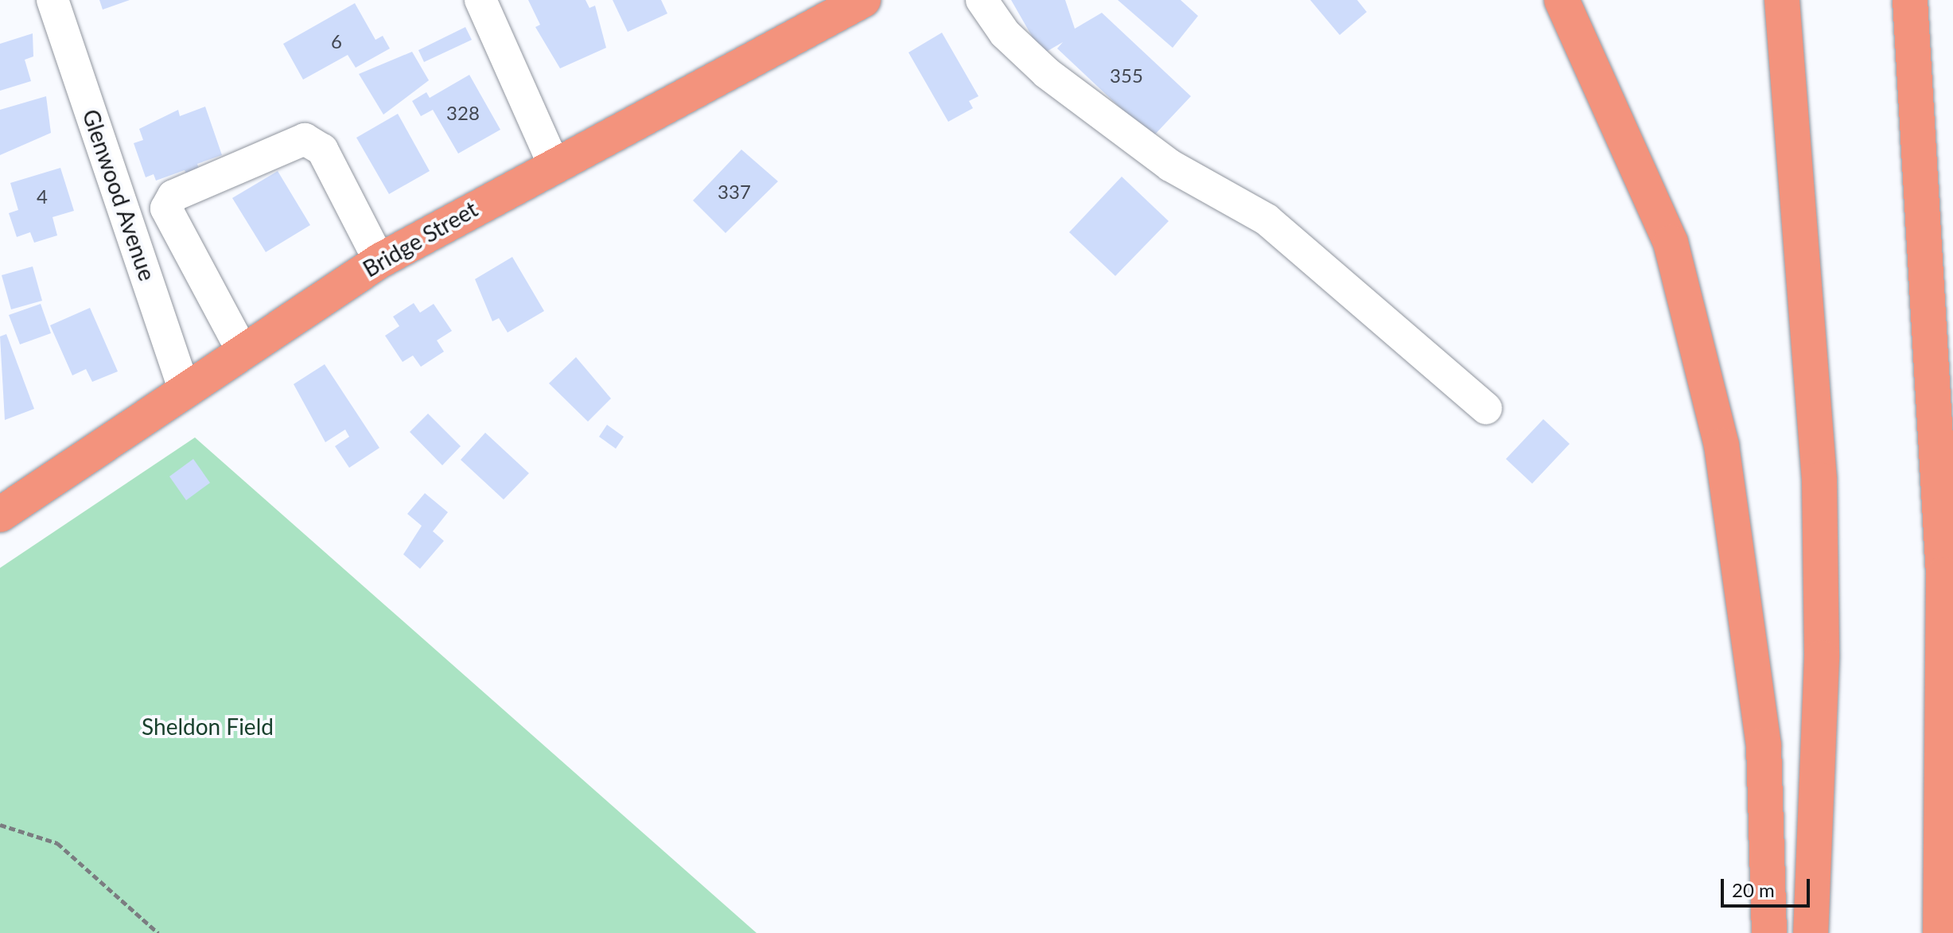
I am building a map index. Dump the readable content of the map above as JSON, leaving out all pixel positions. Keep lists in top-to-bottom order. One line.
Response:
{"streets":{"highway":["Bridge Street"],"street":["Glenwood Avenue"]},"crossings":[["Glenwood Avenue","Bridge Street"]],"parks":["Sheldon Field"],"house_numbers":["6","355","328","337","4"],"scale_bar":"20 m"}
